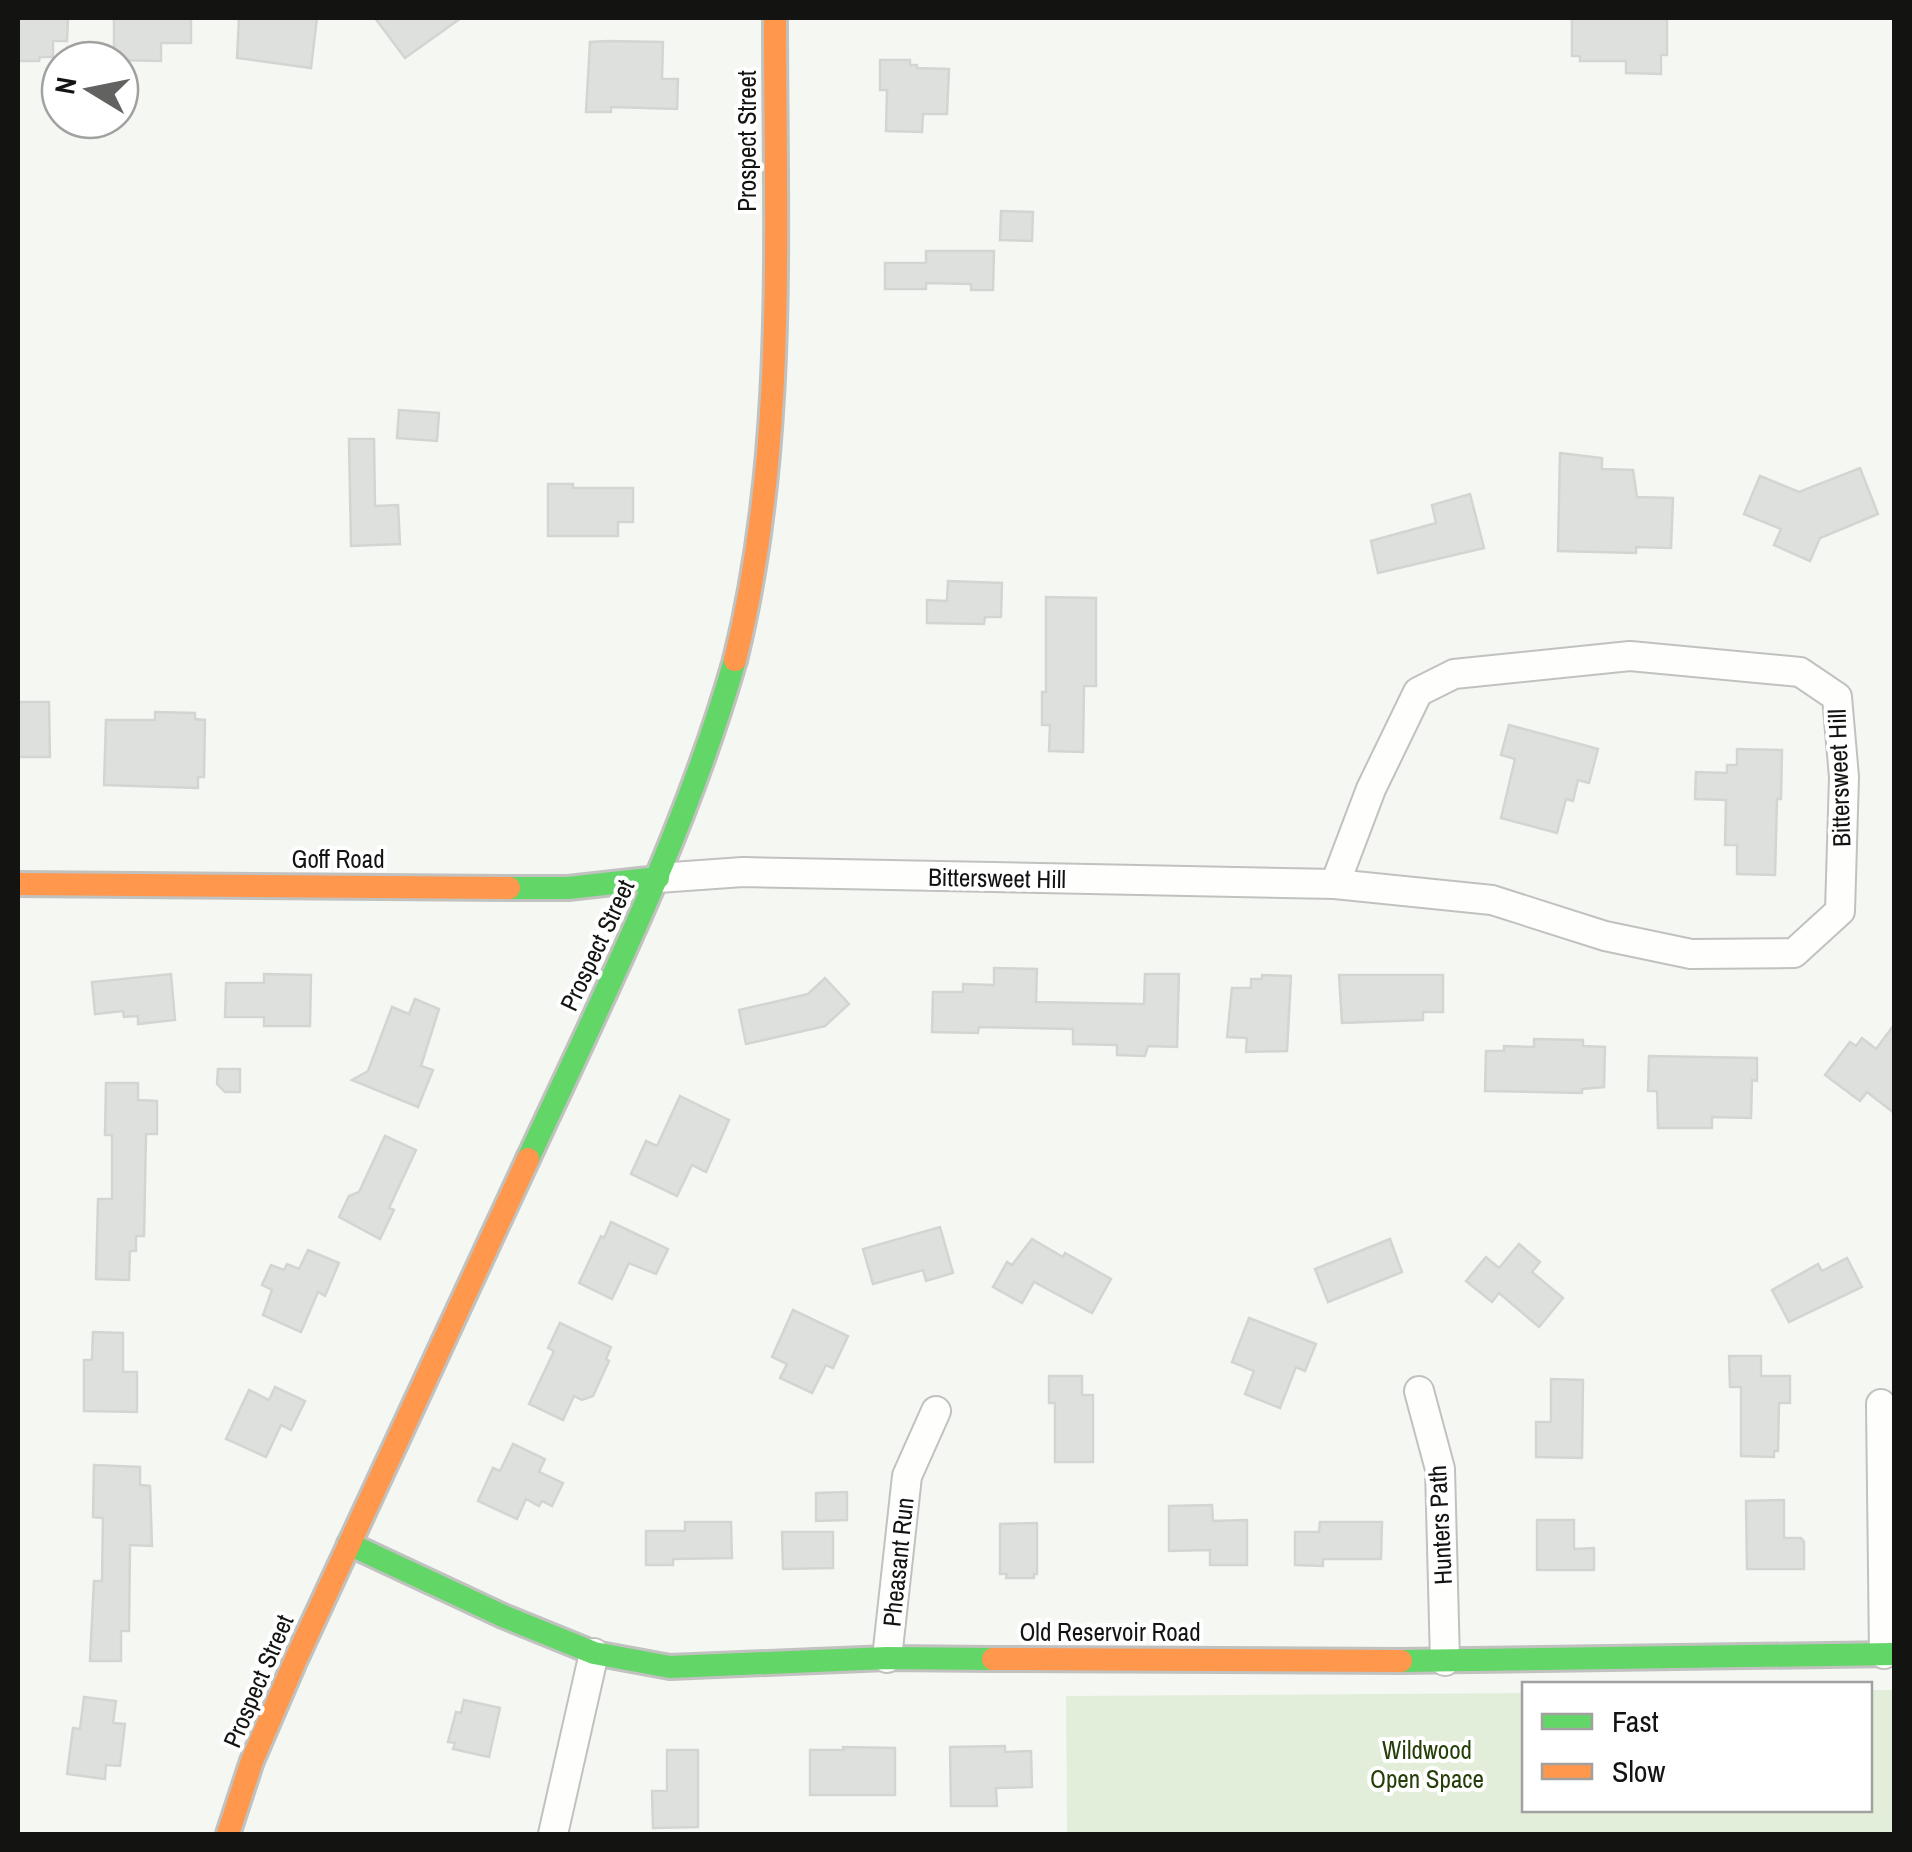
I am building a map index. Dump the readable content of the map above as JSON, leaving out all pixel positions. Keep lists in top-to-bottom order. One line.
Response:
{"streets":{"street":["Prospect Street","Bittersweet Hill","Goff Road","Hunters Path","Pheasant Run","Old Reservoir Road"]},"crossings":[["Prospect Street","Bittersweet Hill"],["Prospect Street","Goff Road"],["Prospect Street","Old Reservoir Road"],["Bittersweet Hill","Goff Road"],["Hunters Path","Old Reservoir Road"],["Pheasant Run","Old Reservoir Road"]],"parks":["Wildwood Open Space"],"legend":["Fast","Slow"],"north":"left"}
